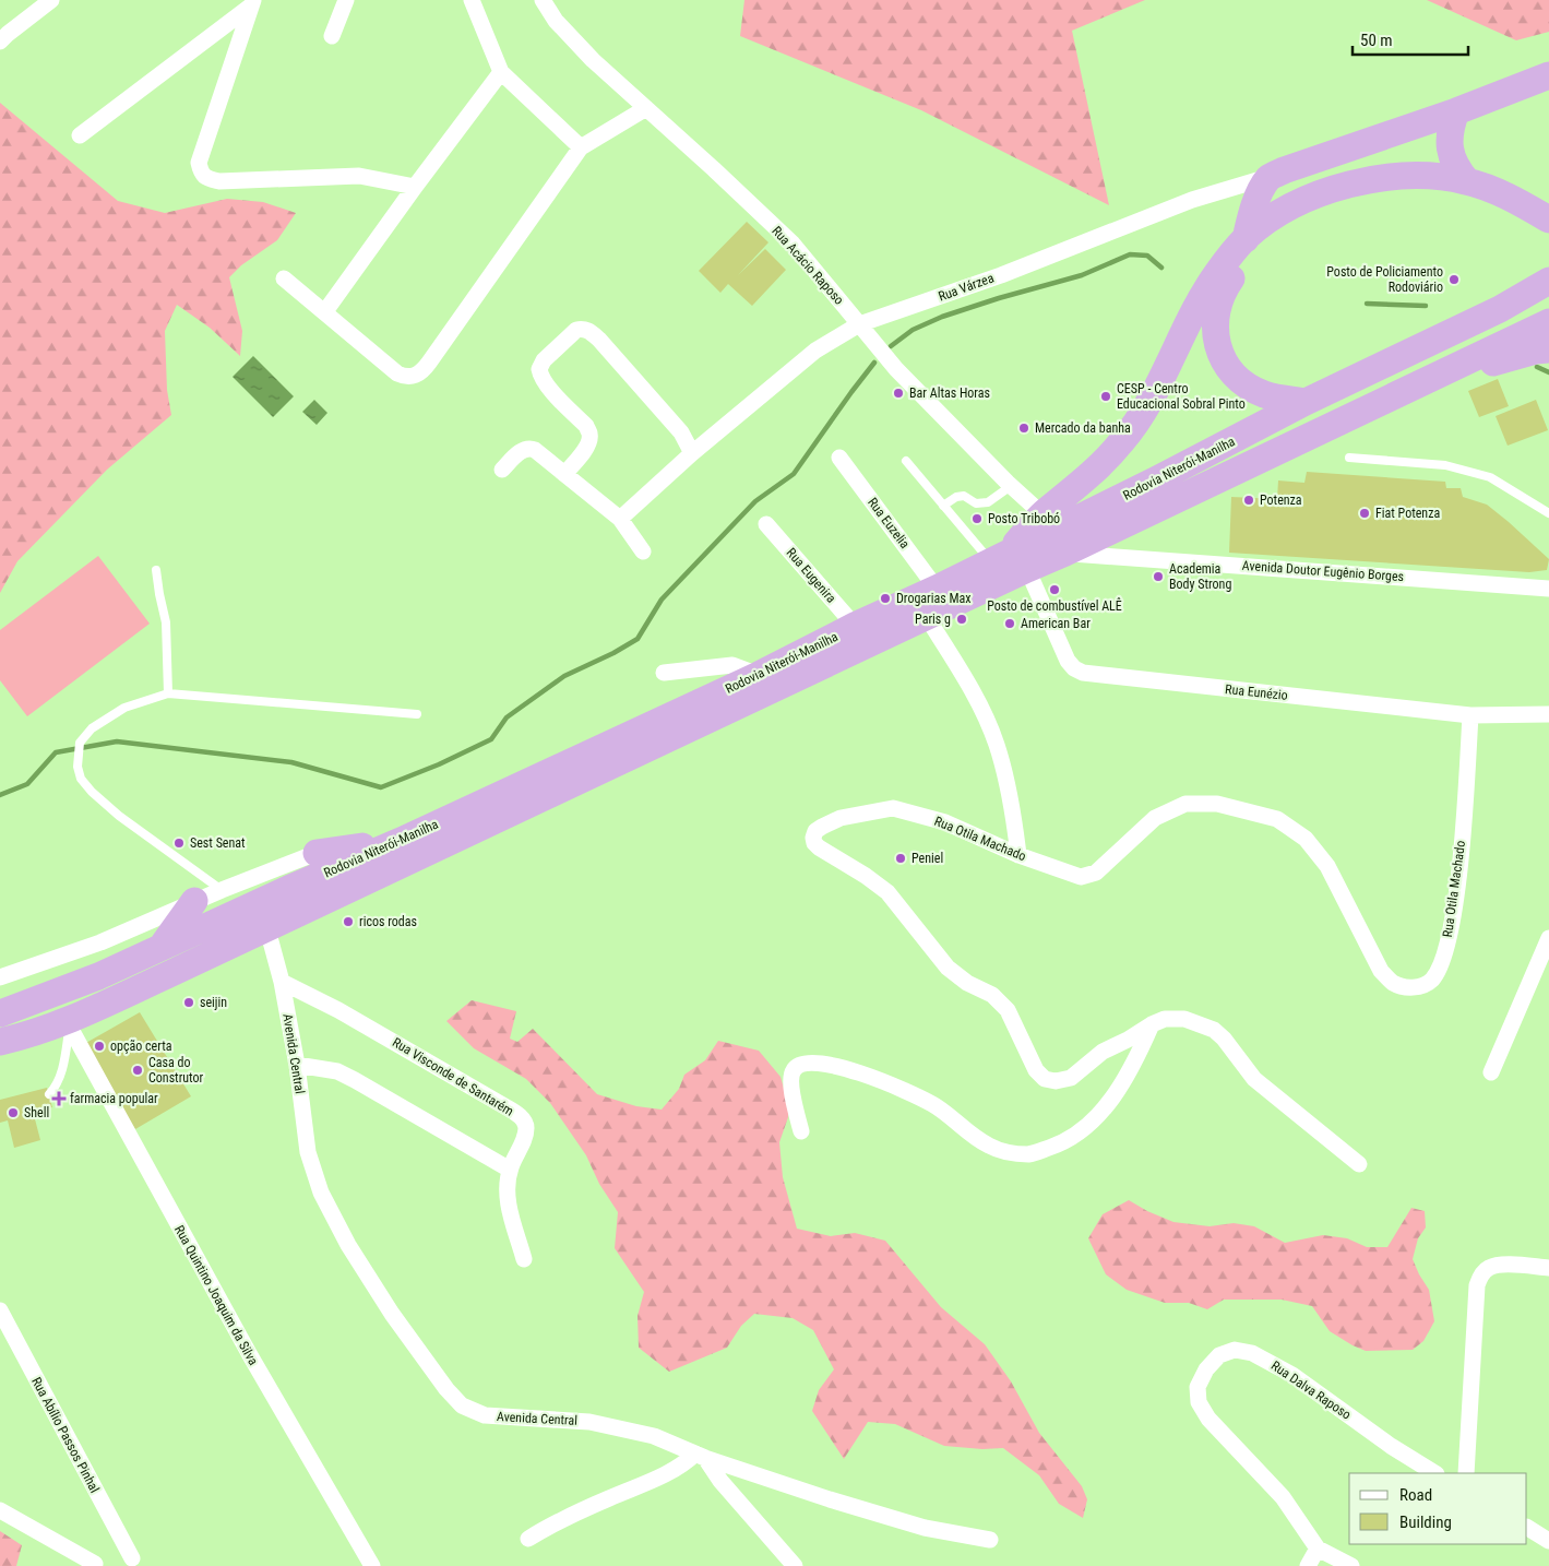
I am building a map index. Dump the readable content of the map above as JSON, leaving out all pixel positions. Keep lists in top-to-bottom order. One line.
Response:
{"streets":{"highway":["Rodovia Niterói-Manilha"],"street":["Rua Acácio Raposo","Rua Várzea","Rua Euzelia","Avenida Doutor Eugênio Borges","Rua Eugenira","Rua Eunézio","Rua Otila Machado","Avenida Central","Rua Visconde de Santarém","Rua Quintino Joaquim da Silva","Rua Dalva Raposo","Rua Abílio Passos Pinhal"]},"crossings":[["Rua Acácio Raposo","Rua Várzea"],["Rodovia Niterói-Manilha","Rua Euzelia"],["Rodovia Niterói-Manilha","Avenida Doutor Eugênio Borges"],["Rodovia Niterói-Manilha","Rua Eugenira"],["Rodovia Niterói-Manilha","Rua Eunézio"],["Rodovia Niterói-Manilha","Avenida Central"],["Rodovia Niterói-Manilha","Rua Quintino Joaquim da Silva"],["Rua Eunézio","Rua Otila Machado"],["Avenida Central","Rua Visconde de Santarém"]],"places":{"other":["Posto de Policiamento Rodoviário","Bar Altas Horas","CESP - Centro Educacional Sobral Pinto","Mercado da banha","Potenza","Fiat Potenza","Posto Tribobó","Academia Body Strong","Posto de combustível ALÊ","Drogarias Max","Paris g","American Bar","Sest Senat","Peniel","ricos rodas","seijin","opção certa","Casa do Construtor","Shell"],"health":["farmacia popular"]},"legend":["Road","Building"],"scale_bar":"50 m"}
